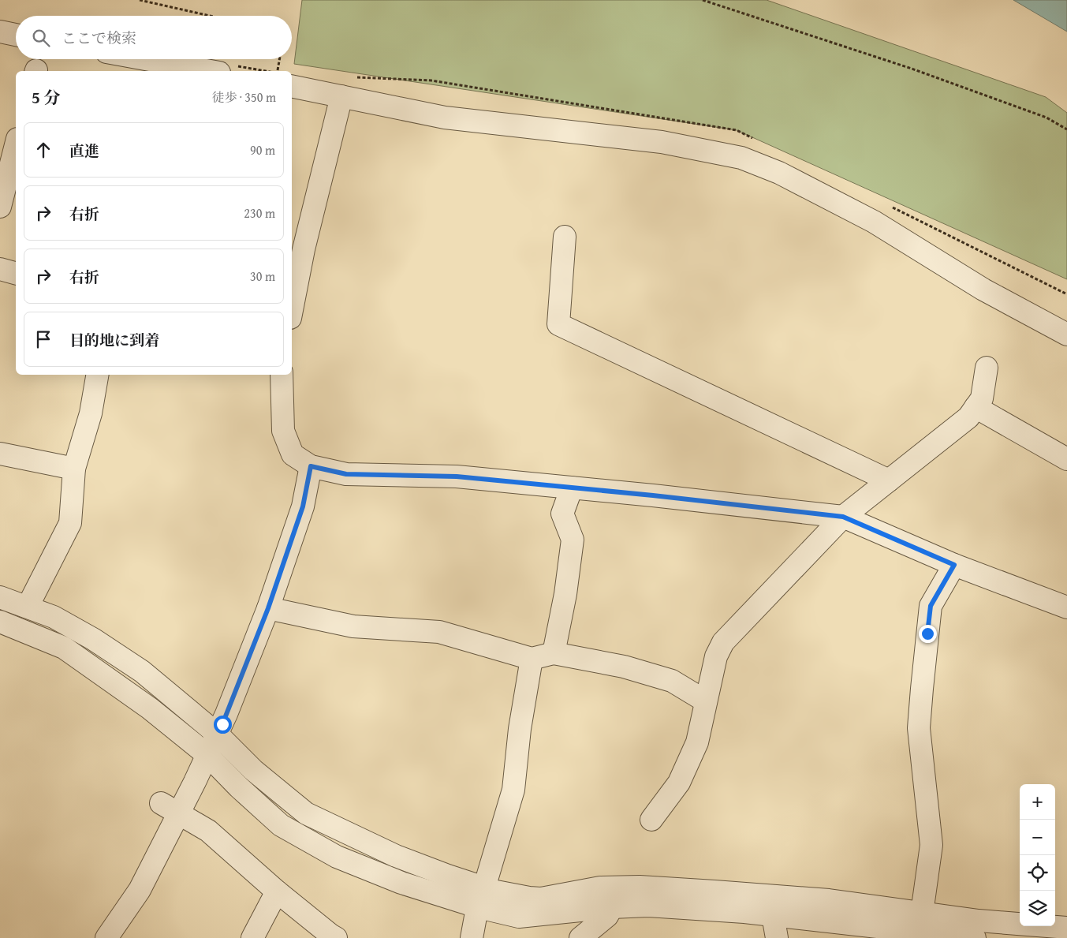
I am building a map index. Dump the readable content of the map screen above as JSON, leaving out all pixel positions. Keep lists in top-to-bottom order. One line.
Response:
{"page":{"search":"ここで検索","heading":["5 分","徒歩 · 350 m"],"list":[["直進","90 m"],["右折","230 m"],["右折","30 m"],"目的地に到着"],"map_buttons":["+","−"]}}
